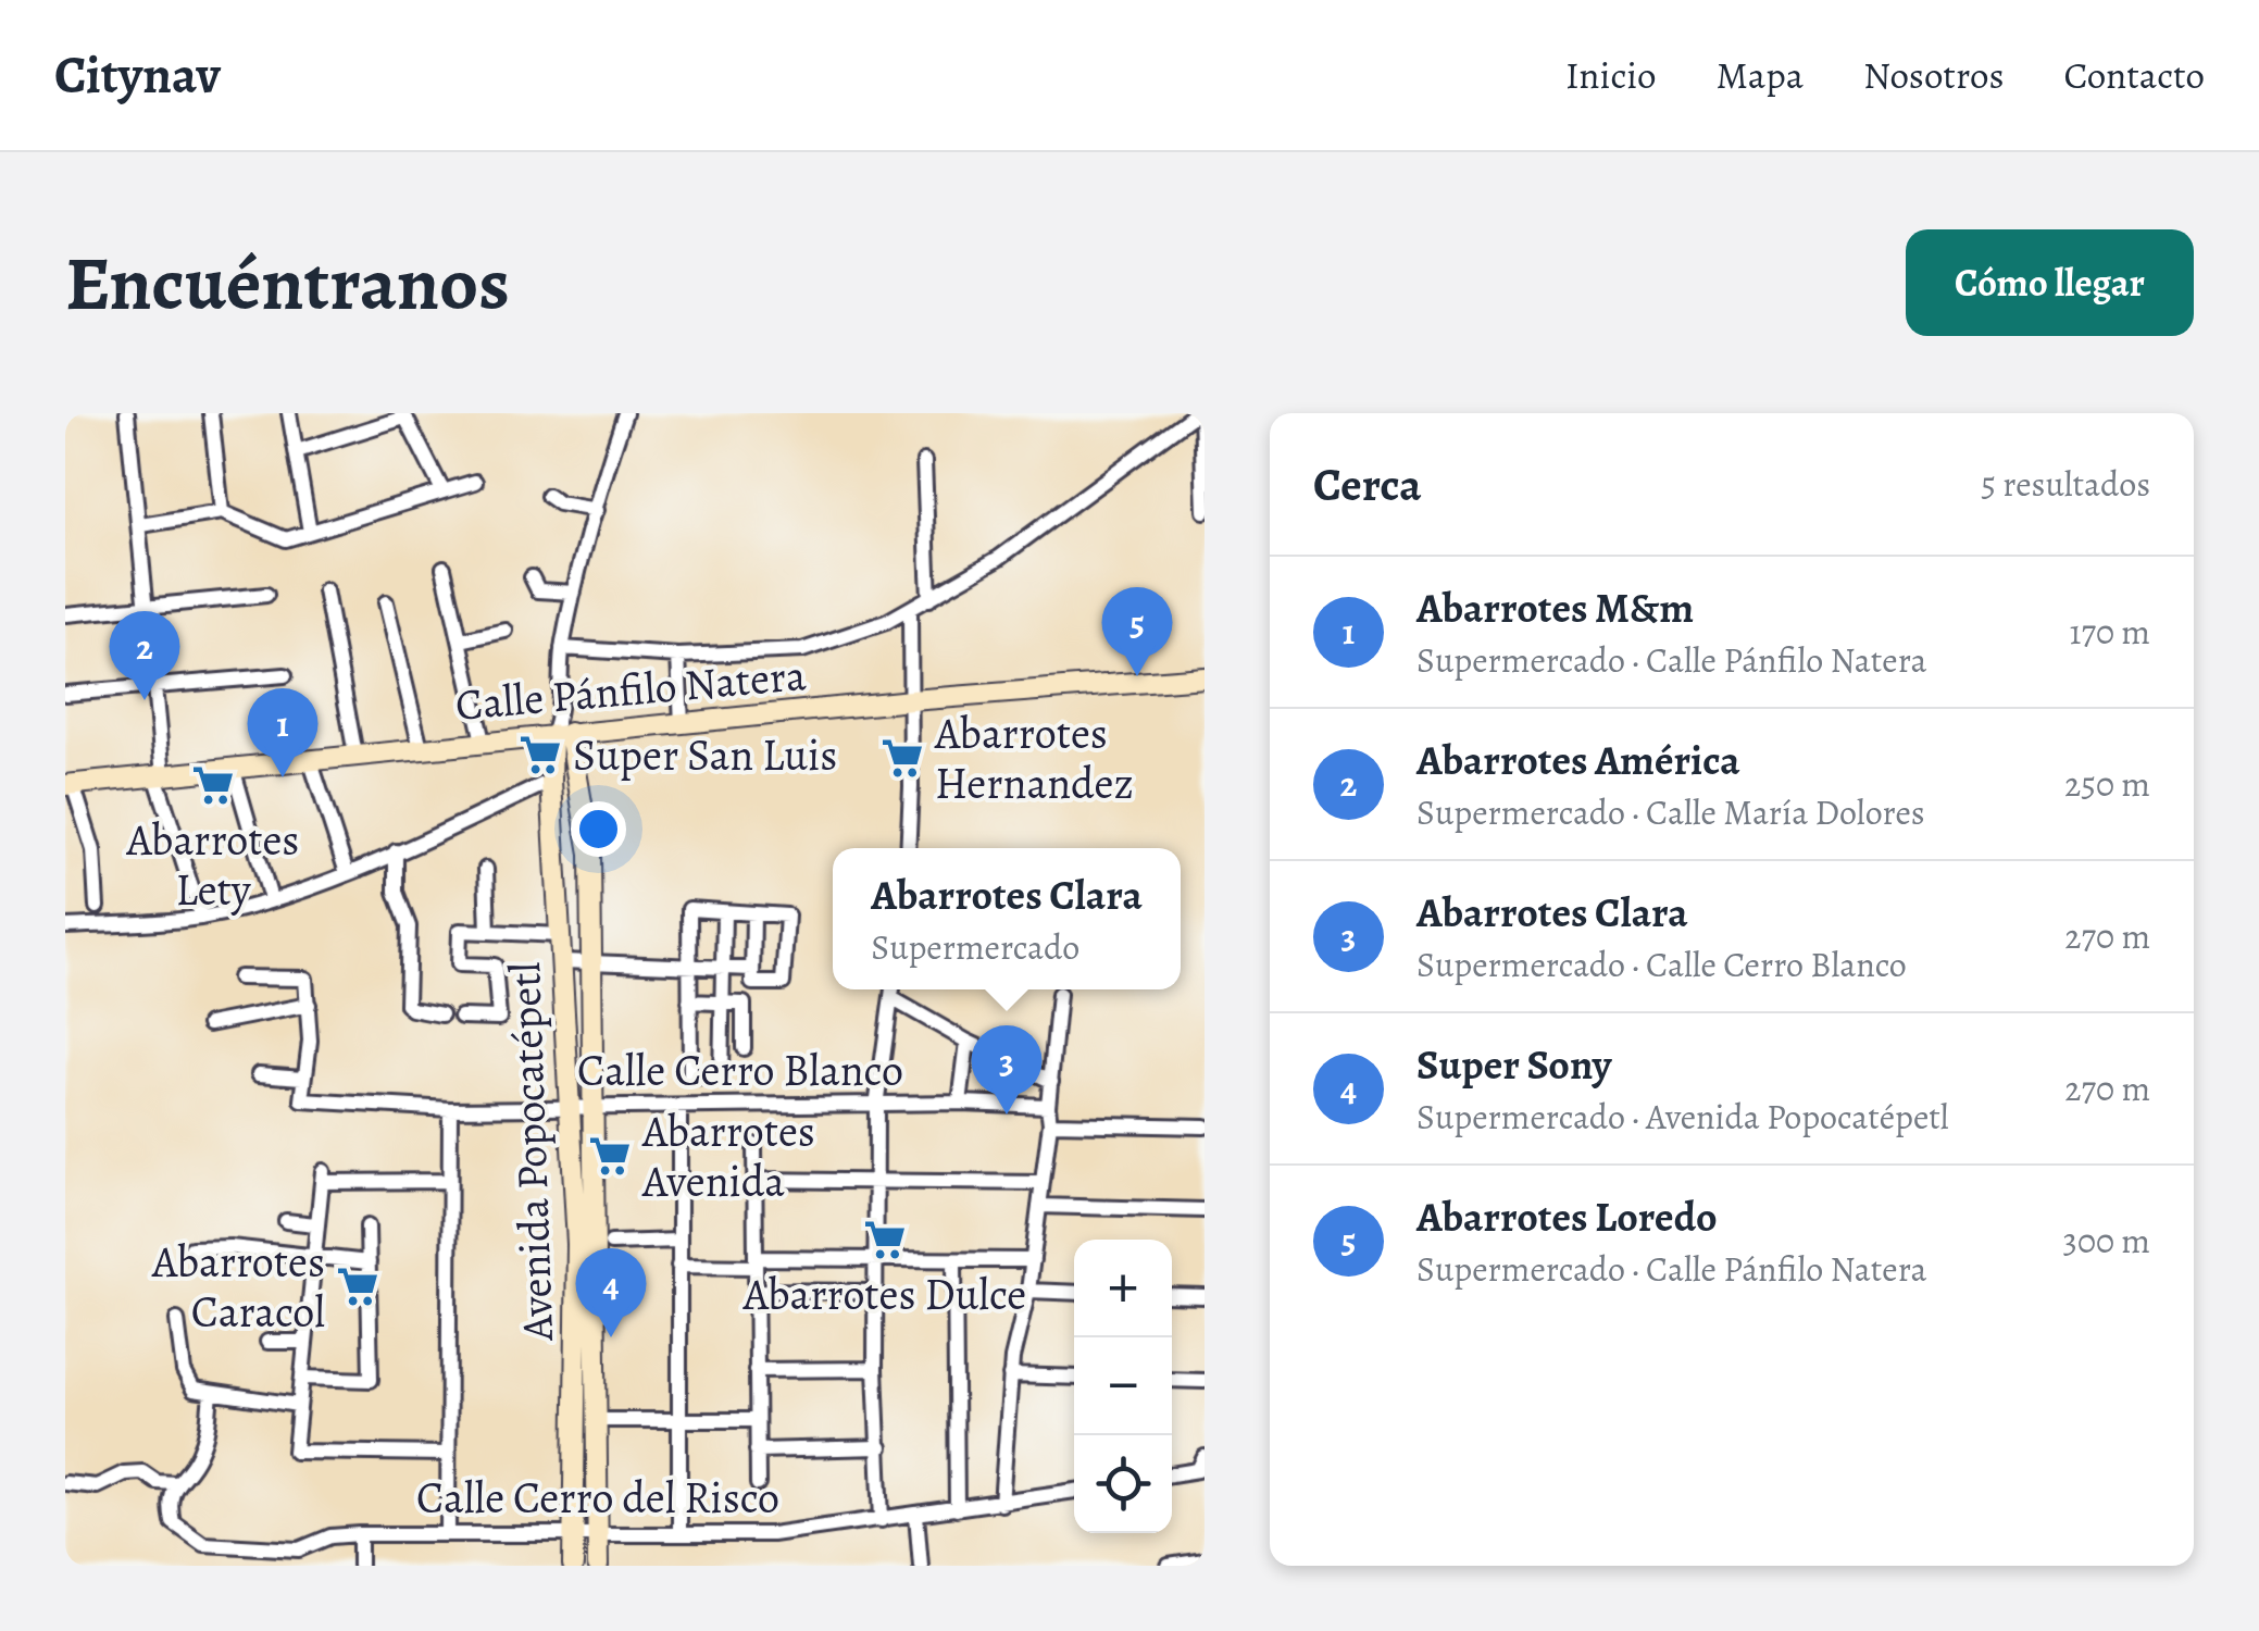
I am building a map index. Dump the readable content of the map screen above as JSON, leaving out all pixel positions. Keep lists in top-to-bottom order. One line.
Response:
{"streets":{"street":["Calle Pánfilo Natera","Calle Cerro Blanco","Avenida Popocatépetl","Calle Cerro del Risco"]},"crossings":[["Calle Pánfilo Natera","Avenida Popocatépetl"],["Calle Cerro Blanco","Avenida Popocatépetl"],["Avenida Popocatépetl","Calle Cerro del Risco"]],"places":{"supermarket":["Super San Luis","Abarrotes Hernandez","Abarrotes Lety","Abarrotes Avenida","Abarrotes Dulce","Abarrotes Caracol"]},"page":{"header":"Citynav","nav":["Inicio","Mapa","Nosotros","Contacto"],"buttons":"Cómo llegar","title":"Encuéntranos","heading":["Cerca","5 resultados"],"list":[{"mark":"1","name":"Abarrotes M&m","note":"Supermercado · Calle Pánfilo Natera","value":"170 m"},{"mark":"2","name":"Abarrotes América","note":"Supermercado · Calle María Dolores","value":"250 m"},{"mark":"3","name":"Abarrotes Clara","note":"Supermercado · Calle Cerro Blanco","value":"270 m"},{"mark":"4","name":"Super Sony","note":"Supermercado · Avenida Popocatépetl","value":"270 m"},{"mark":"5","name":"Abarrotes Loredo","note":"Supermercado · Calle Pánfilo Natera","value":"300 m"}],"pins":["5","2","1","3","4"],"popup":["Abarrotes Clara","Supermercado"],"map_buttons":["+","−"]}}
